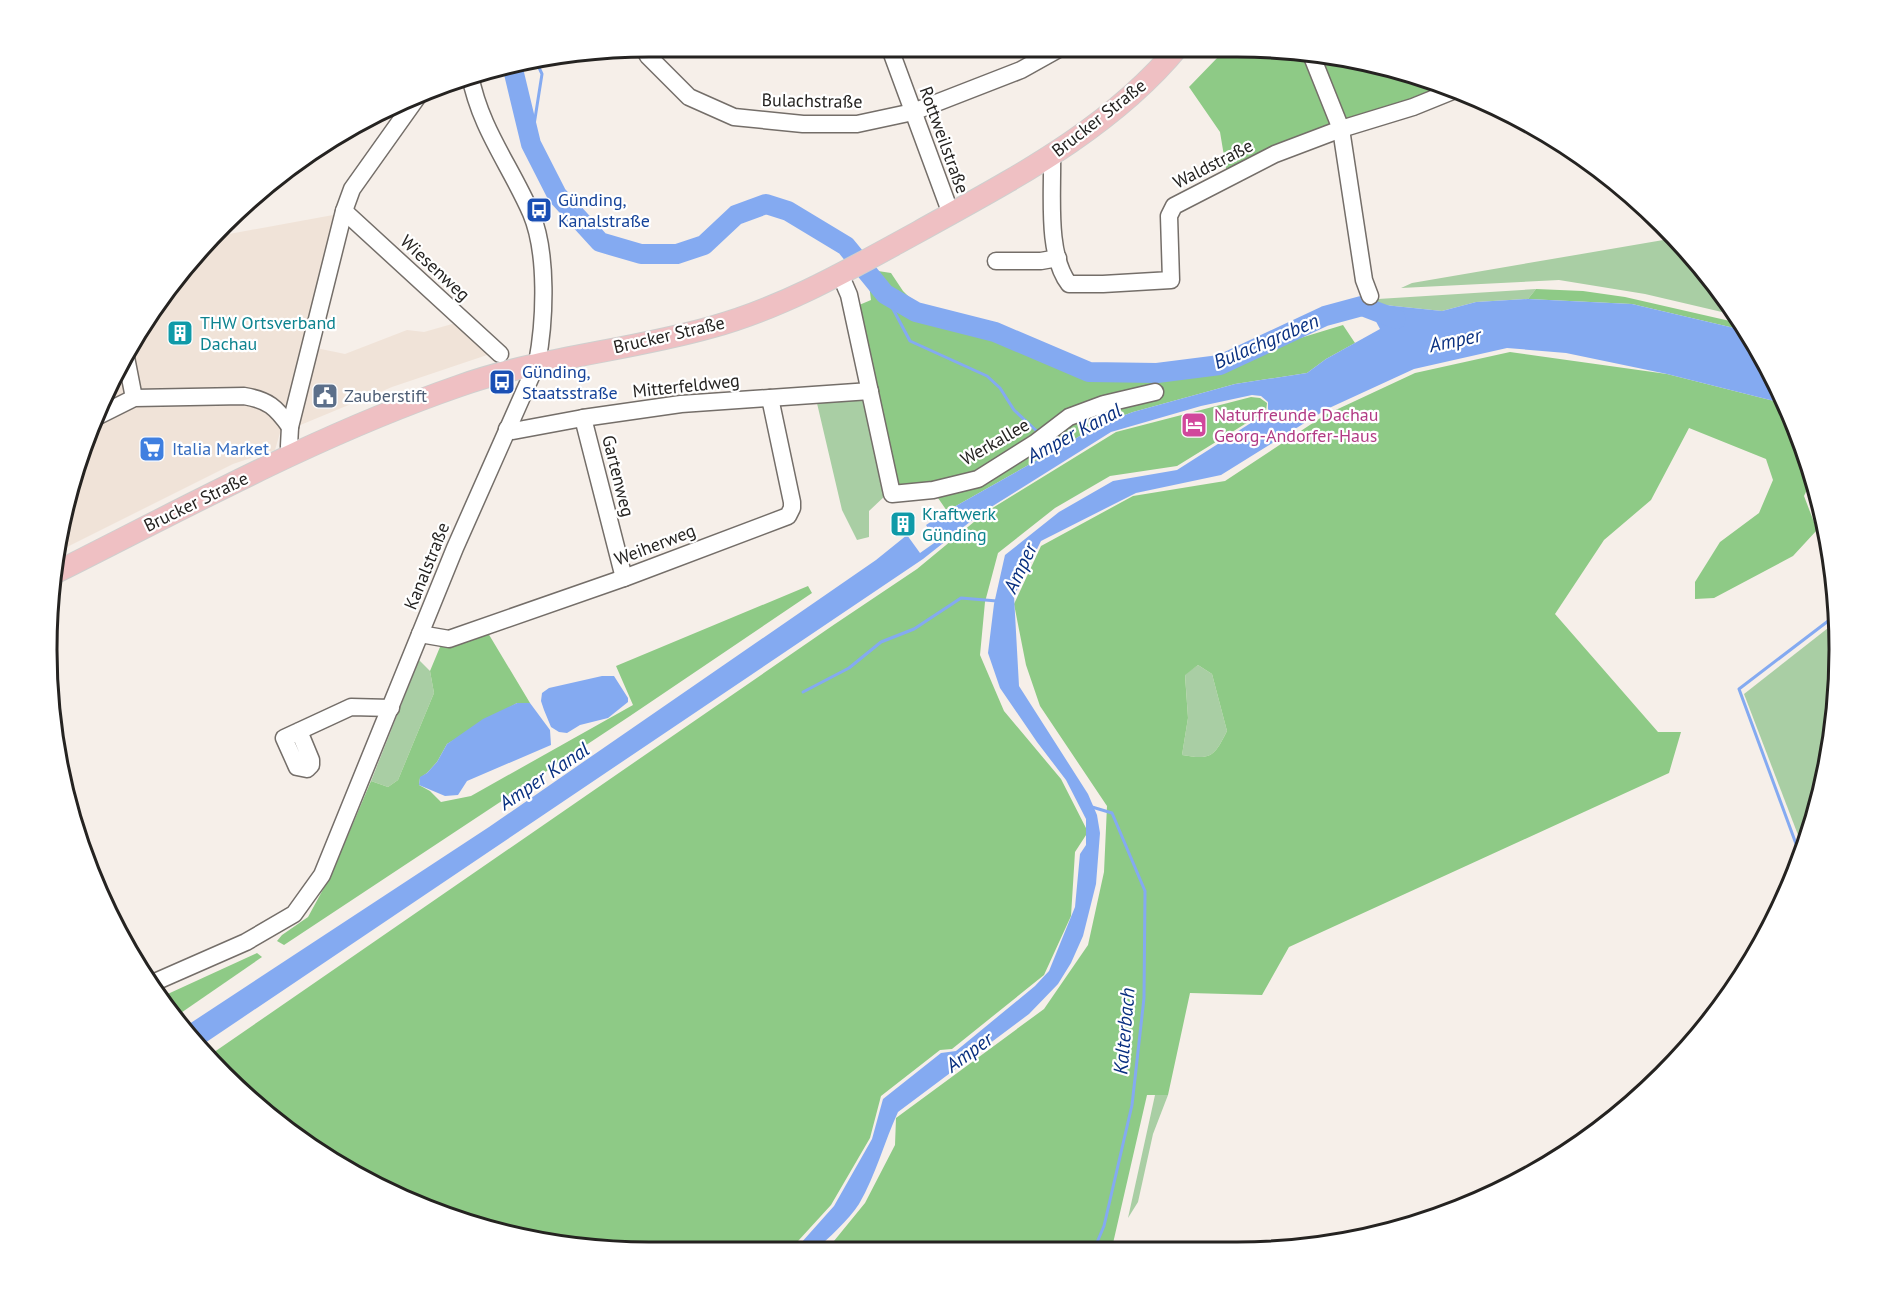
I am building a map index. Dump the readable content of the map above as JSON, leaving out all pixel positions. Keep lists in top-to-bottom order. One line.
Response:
{"streets":{"main road":["Brucker Straße"],"street":["Bulachstraße","Rottweilstraße","Waldstraße","Wiesenweg","Mitterfeldweg","Werkallee","Gartenweg","Weiherweg","Kanalstraße"]},"crossings":[["Bulachstraße","Rottweilstraße"],["Brucker Straße","Rottweilstraße"],["Brucker Straße","Werkallee"],["Brucker Straße","Kanalstraße"],["Mitterfeldweg","Werkallee"],["Mitterfeldweg","Gartenweg"],["Mitterfeldweg","Weiherweg"],["Mitterfeldweg","Kanalstraße"],["Gartenweg","Weiherweg"],["Weiherweg","Kanalstraße"]],"water":["Amper","Bulachgraben","Amper Kanal","Kalterbach"],"places":{"bus stop":["Günding, Kanalstraße","Günding, Staatsstraße"],"building":["THW Ortsverband Dachau","Kraftwerk Günding"],"public building":["Zauberstift"],"hotel":["Naturfreunde Dachau Georg-Andorfer-Haus"],"supermarket":["Italia Market"]}}
